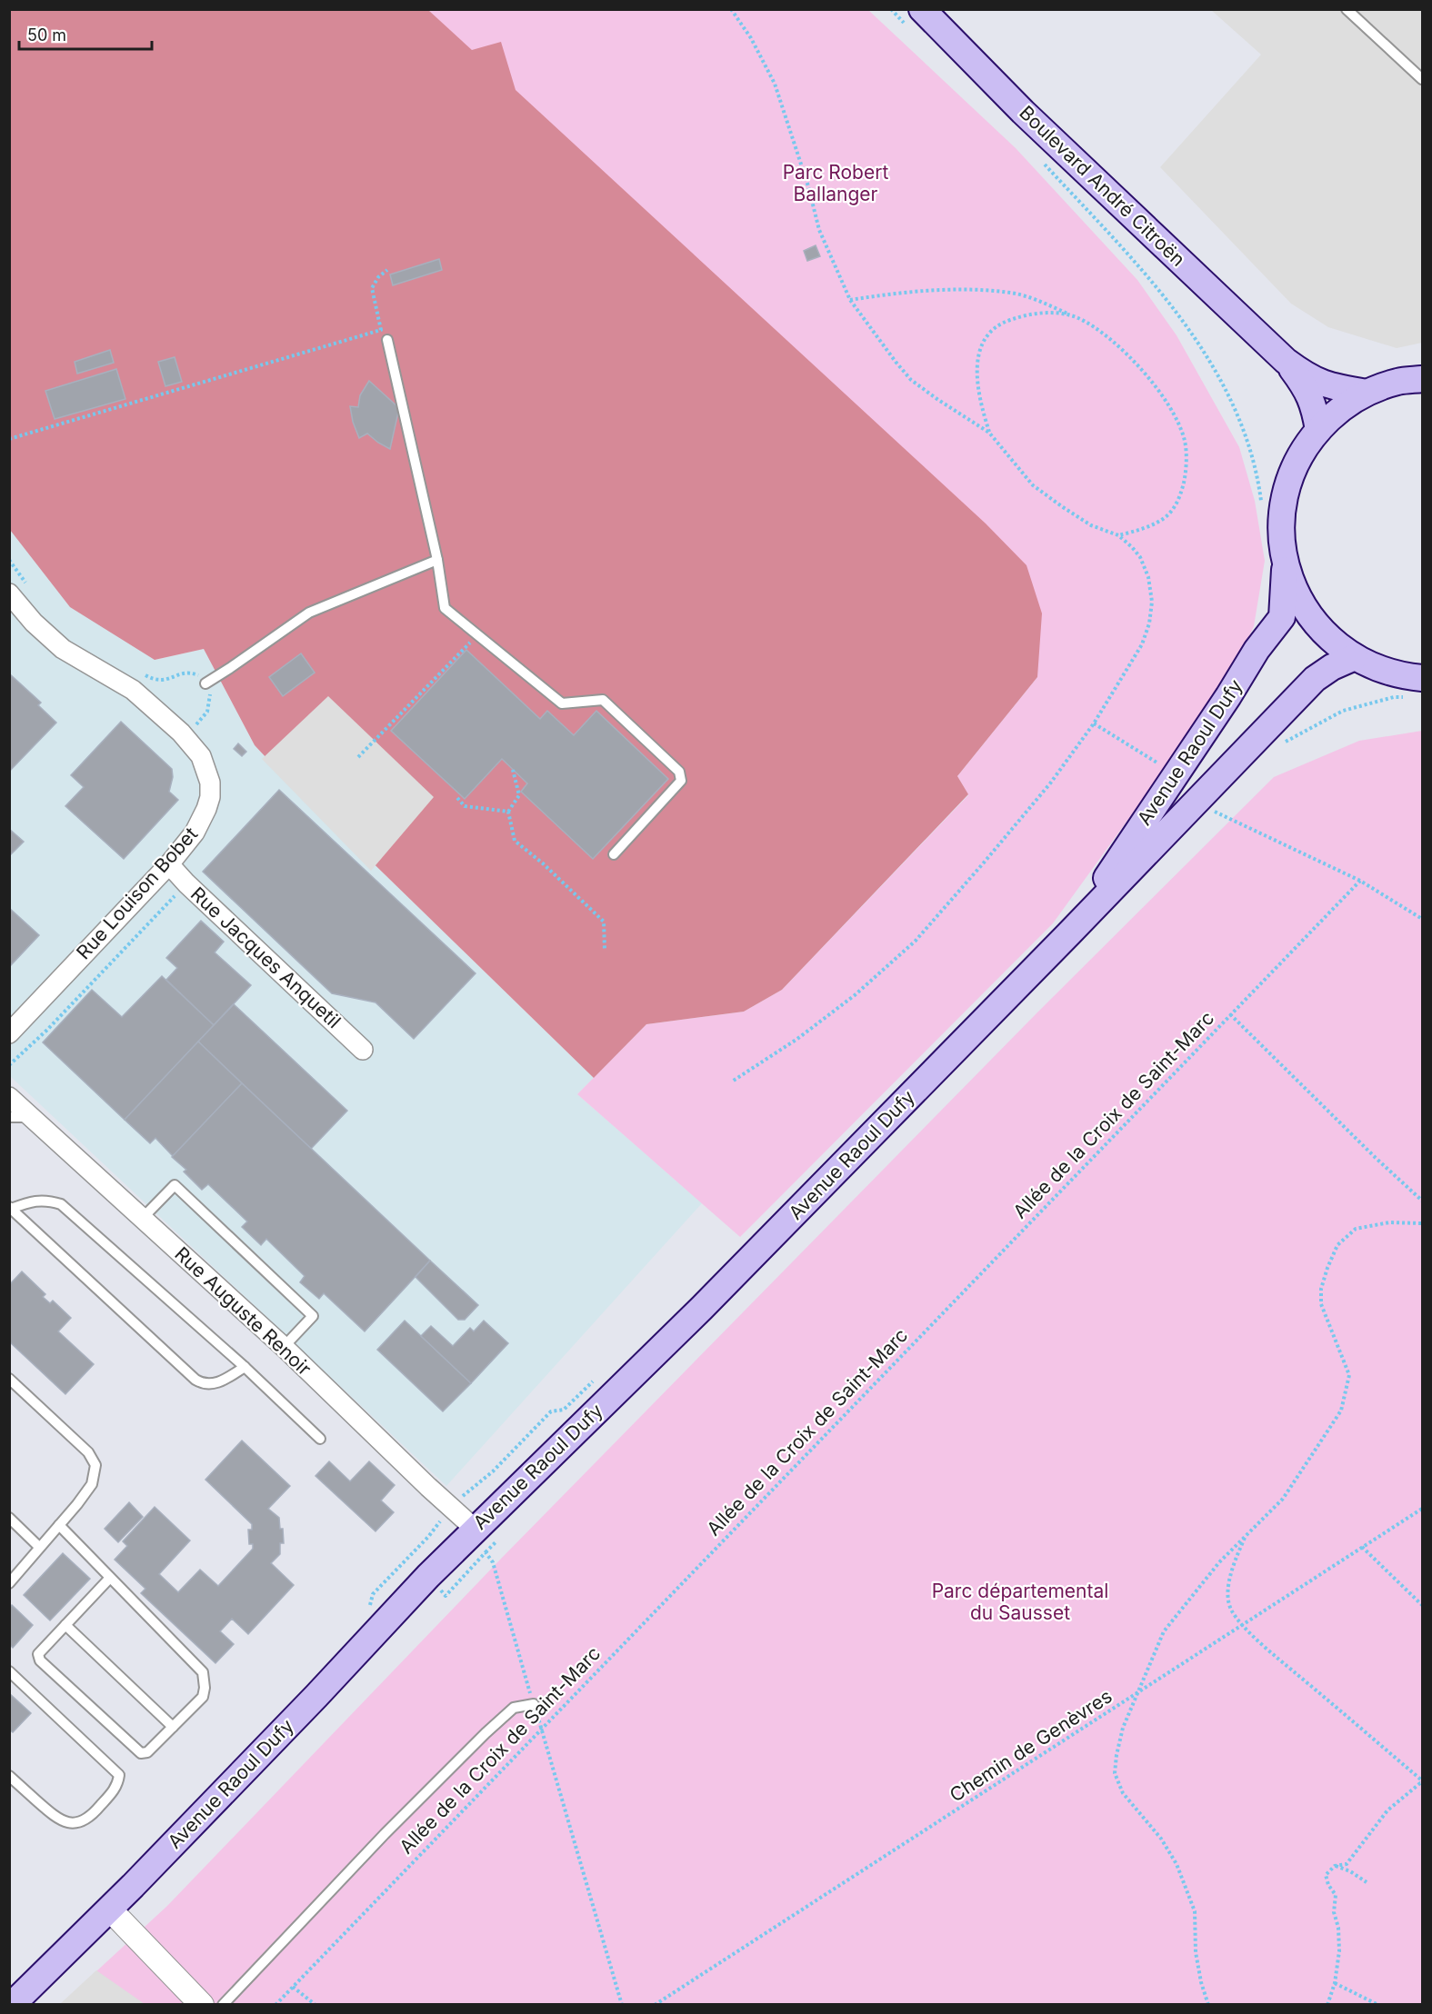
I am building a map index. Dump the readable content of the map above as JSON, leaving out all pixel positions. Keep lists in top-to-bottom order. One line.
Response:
{"streets":{"main road":["Boulevard André Citroën","Avenue Raoul Dufy"],"street":["Rue Louison Bobet","Rue Jacques Anquetil","Rue Auguste Renoir"],"path":["Allée de la Croix de Saint-Marc","Chemin de Genèvres"]},"crossings":[["Avenue Raoul Dufy","Rue Auguste Renoir"],["Rue Louison Bobet","Rue Jacques Anquetil"]],"parks":["Parc Robert Ballanger","Parc départemental du Sausset"],"scale_bar":"50 m"}
